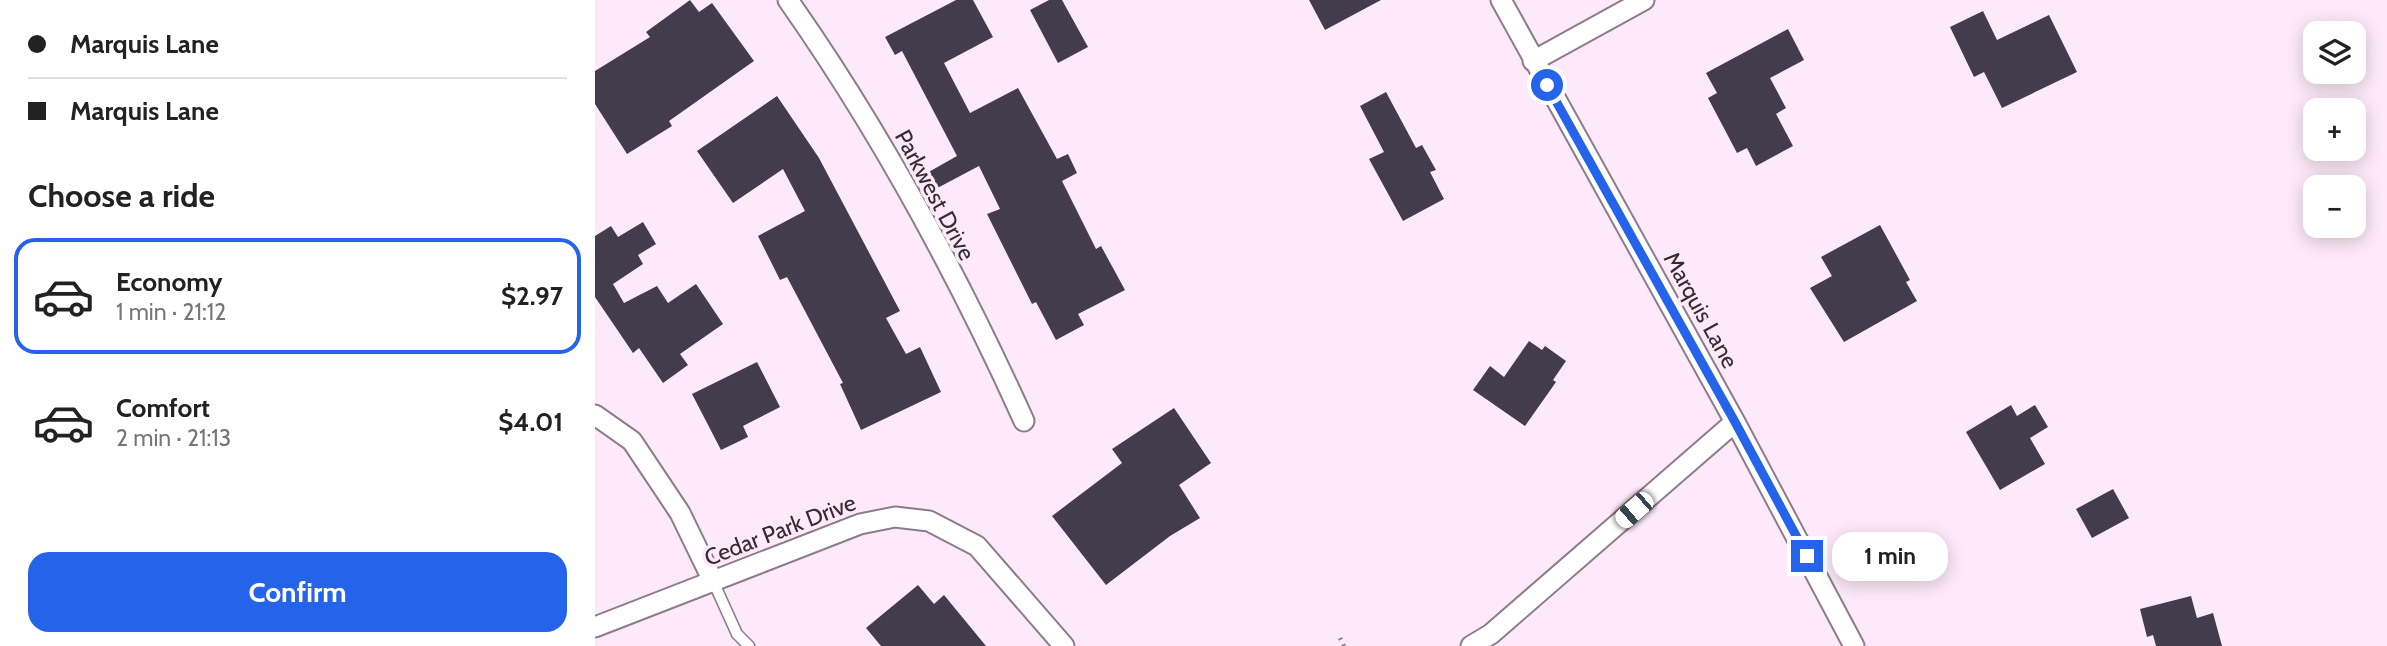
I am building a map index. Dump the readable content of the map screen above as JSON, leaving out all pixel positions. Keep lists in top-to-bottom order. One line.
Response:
{"streets":{"street":["Parkwest Drive","Marquis Lane","Cedar Park Drive"]},"page":{"banner":["Marquis Lane","Marquis Lane"],"map_buttons":["+","−"],"heading":"Choose a ride","list":[{"name":"Economy","note":"1 min · 21:12","value":"$2.97"},{"name":"Comfort","note":"2 min · 21:13","value":"$4.01"}],"bubble":"1 min","buttons":"Confirm"}}
